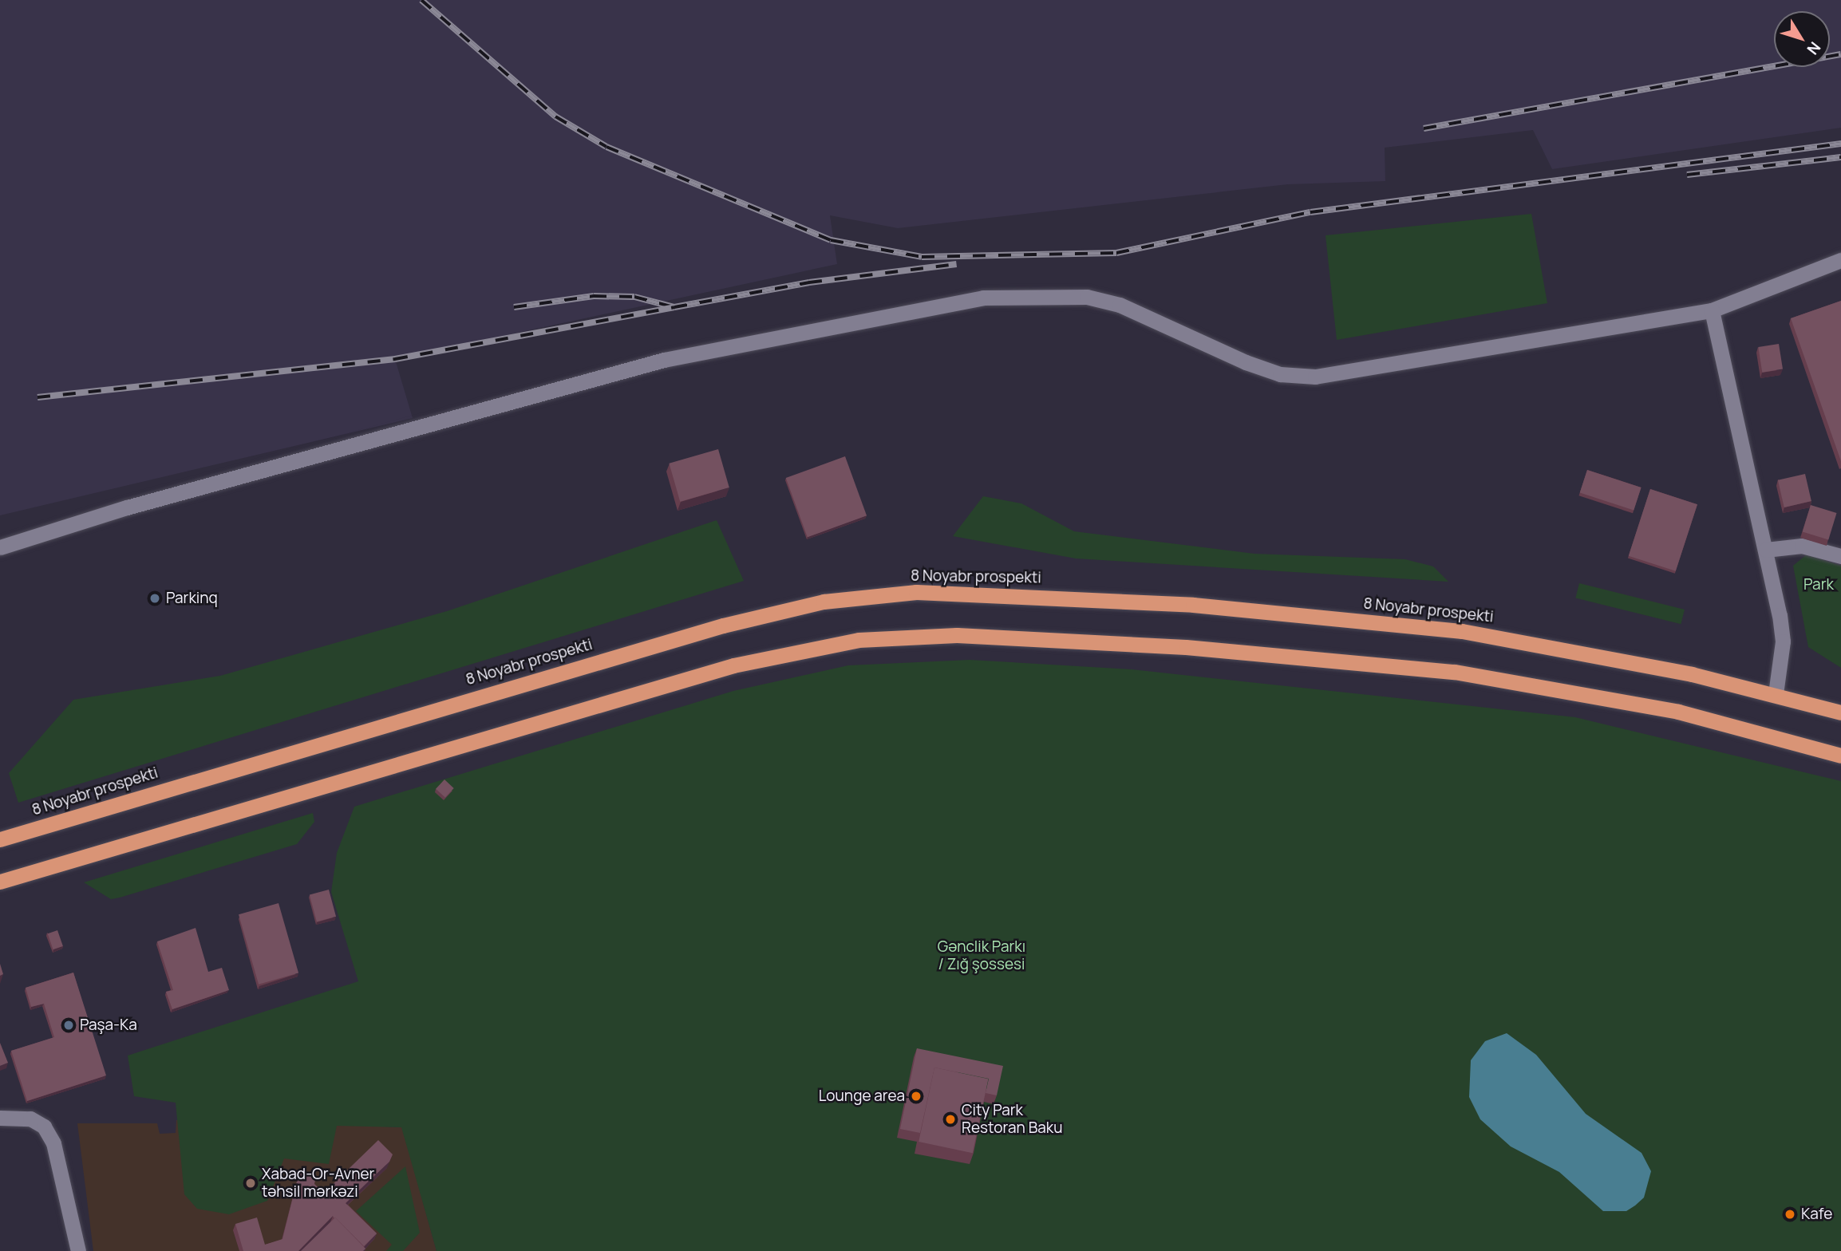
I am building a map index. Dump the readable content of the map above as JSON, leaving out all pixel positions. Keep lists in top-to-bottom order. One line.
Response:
{"streets":{"highway":["8 Noyabr prospekti"]},"parks":["Park","Gənclik Parkı / Zığ şossesi"],"places":["Parkinq","Paşa-Ka","Lounge area","City Park Restoran Baku","Xabad-Or-Avner təhsil mərkəzi","Kafe"],"north":"bottom right"}
